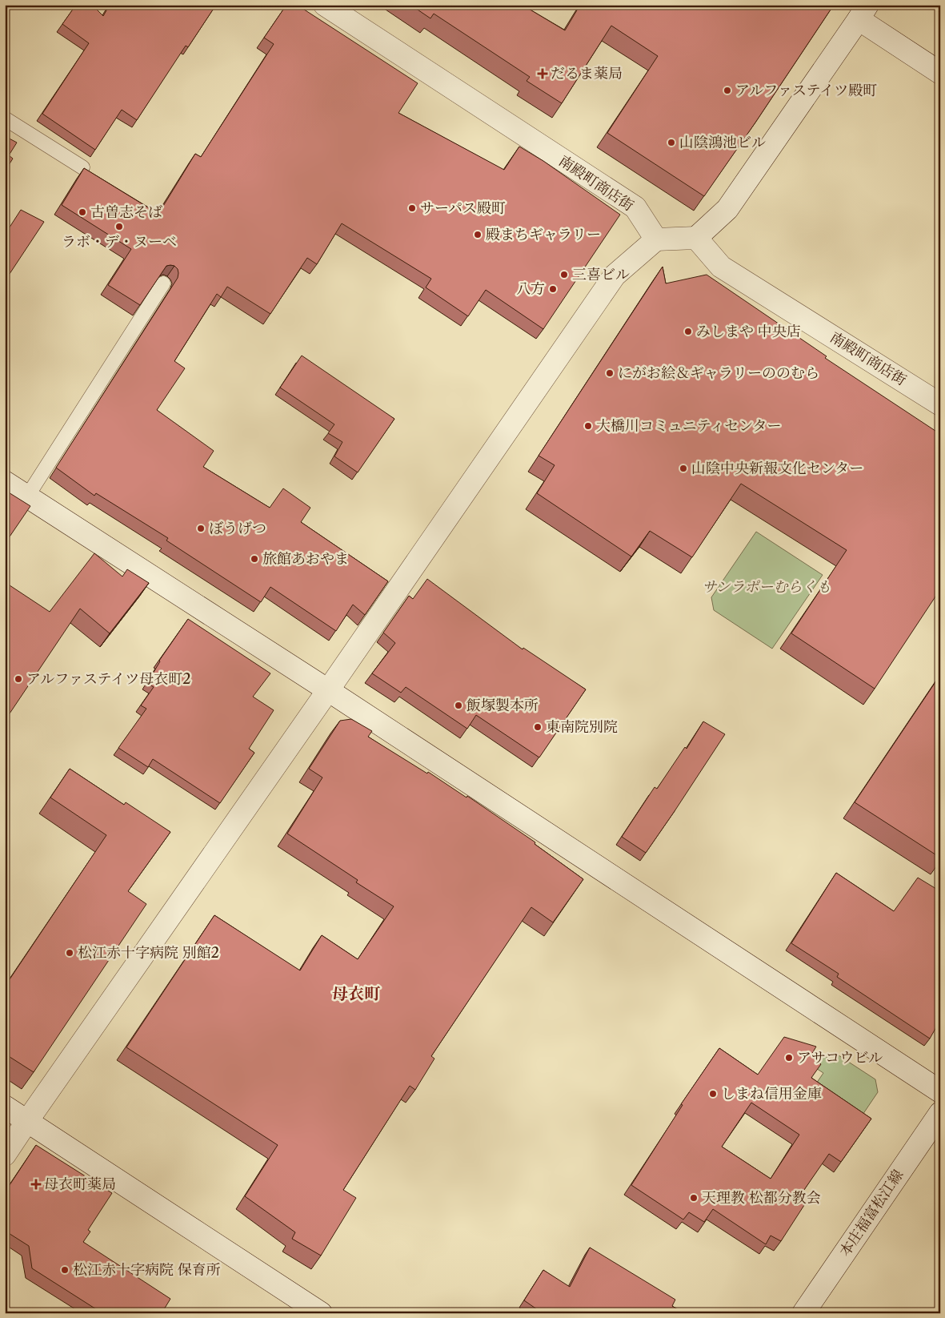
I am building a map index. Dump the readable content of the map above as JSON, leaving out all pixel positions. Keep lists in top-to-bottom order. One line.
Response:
{"streets":{"street":["南殿町商店街","本庄福富松江線"]},"districts":["母衣町"],"parks":["サンラポーむらくも"],"places":{"health":["だるま薬局","母衣町薬局"],"other":["アルファステイツ殿町","山陰鴻池ビル","サーパス殿町","古曽志そば","ラボ・デ・ヌーベ","殿まちギャラリー","三喜ビル","八方","みしまや 中央店","にがお絵＆ギャラリーののむら","大橋川コミュニティセンター","山陰中央新報文化センター","ぼうげつ","旅館あおやま","アルファステイツ母衣町2","飯塚製本所","東南院別院","松江赤十字病院 別館2","アサコウビル","しまね信用金庫","天理教 松都分教会","松江赤十字病院 保育所"]}}
